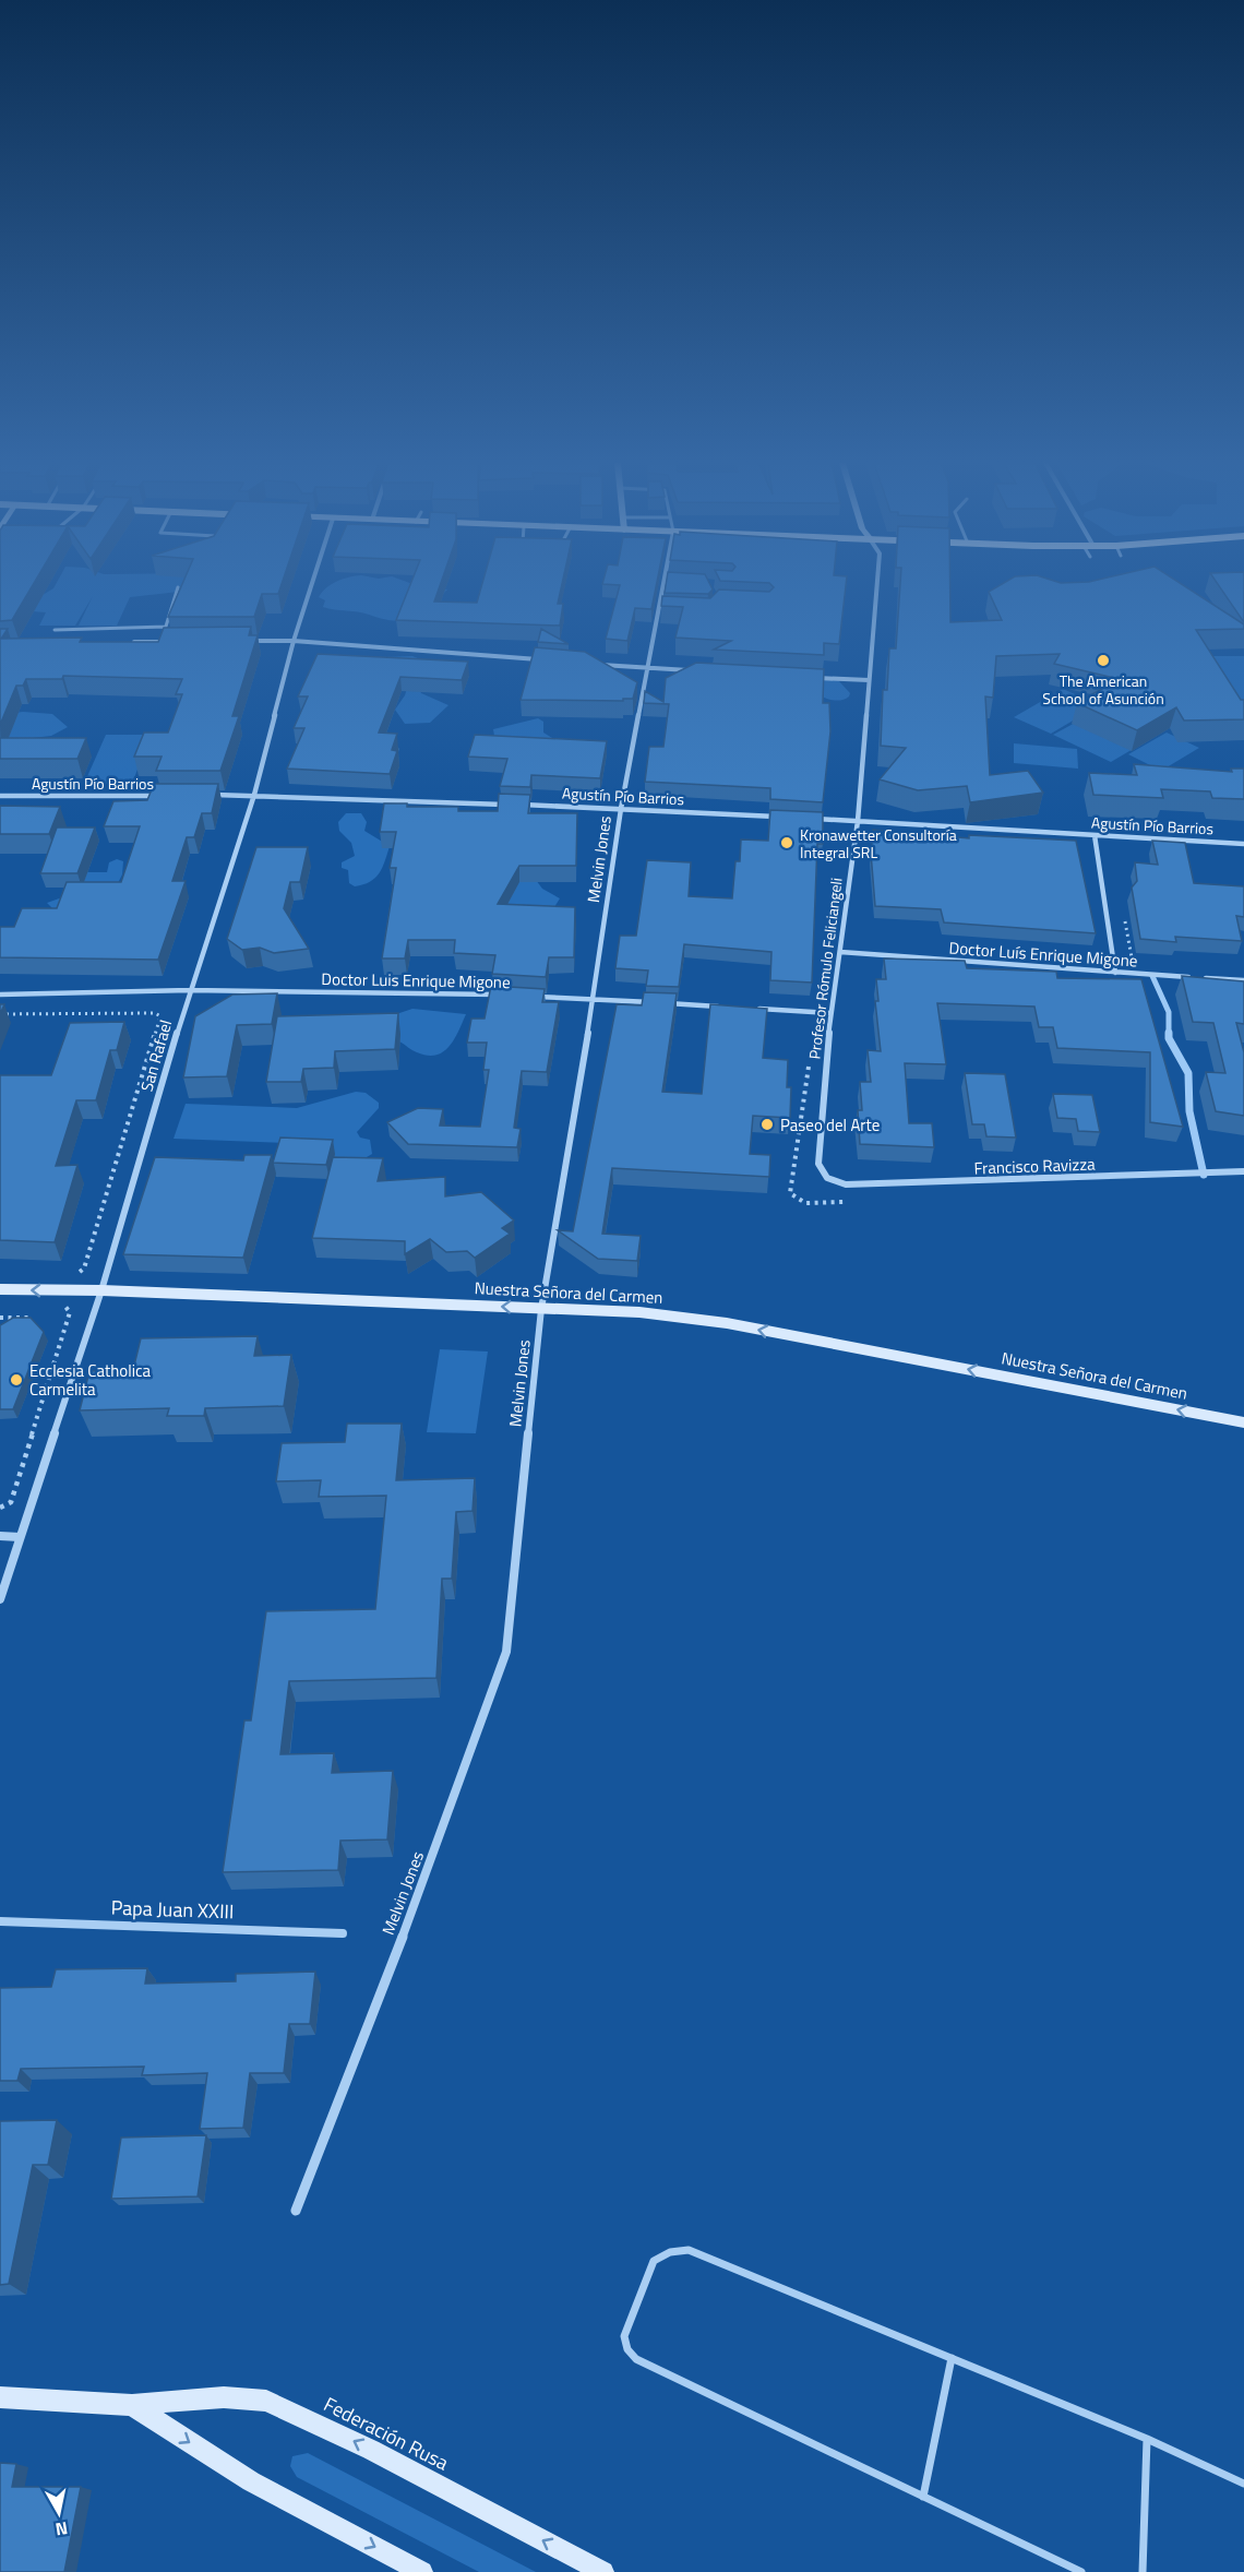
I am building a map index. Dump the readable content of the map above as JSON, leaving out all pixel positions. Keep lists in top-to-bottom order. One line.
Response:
{"streets":{"street":["Agustín Pío Barrios","Melvin Jones","Doctor Luís Enrique Migone","Profesor Rómulo Feliciangeli","Doctor Luis Enrique Migone","San Rafael","Francisco Ravizza","Nuestra Señora del Carmen","Papa Juan XXIII","Federación Rusa"]},"crossings":[["Agustín Pío Barrios","Melvin Jones"],["Agustín Pío Barrios","Profesor Rómulo Feliciangeli"],["Melvin Jones","Doctor Luis Enrique Migone"],["Melvin Jones","Nuestra Señora del Carmen"],["Doctor Luís Enrique Migone","Profesor Rómulo Feliciangeli"],["Profesor Rómulo Feliciangeli","Francisco Ravizza"],["Doctor Luis Enrique Migone","San Rafael"],["San Rafael","Nuestra Señora del Carmen"]],"one_way":["Nuestra Señora del Carmen"],"places":["The American School of Asunción","Kronawetter Consultoría Integral SRL","Paseo del Arte","Ecclesia Catholica Carmelita"],"north":"bottom"}
